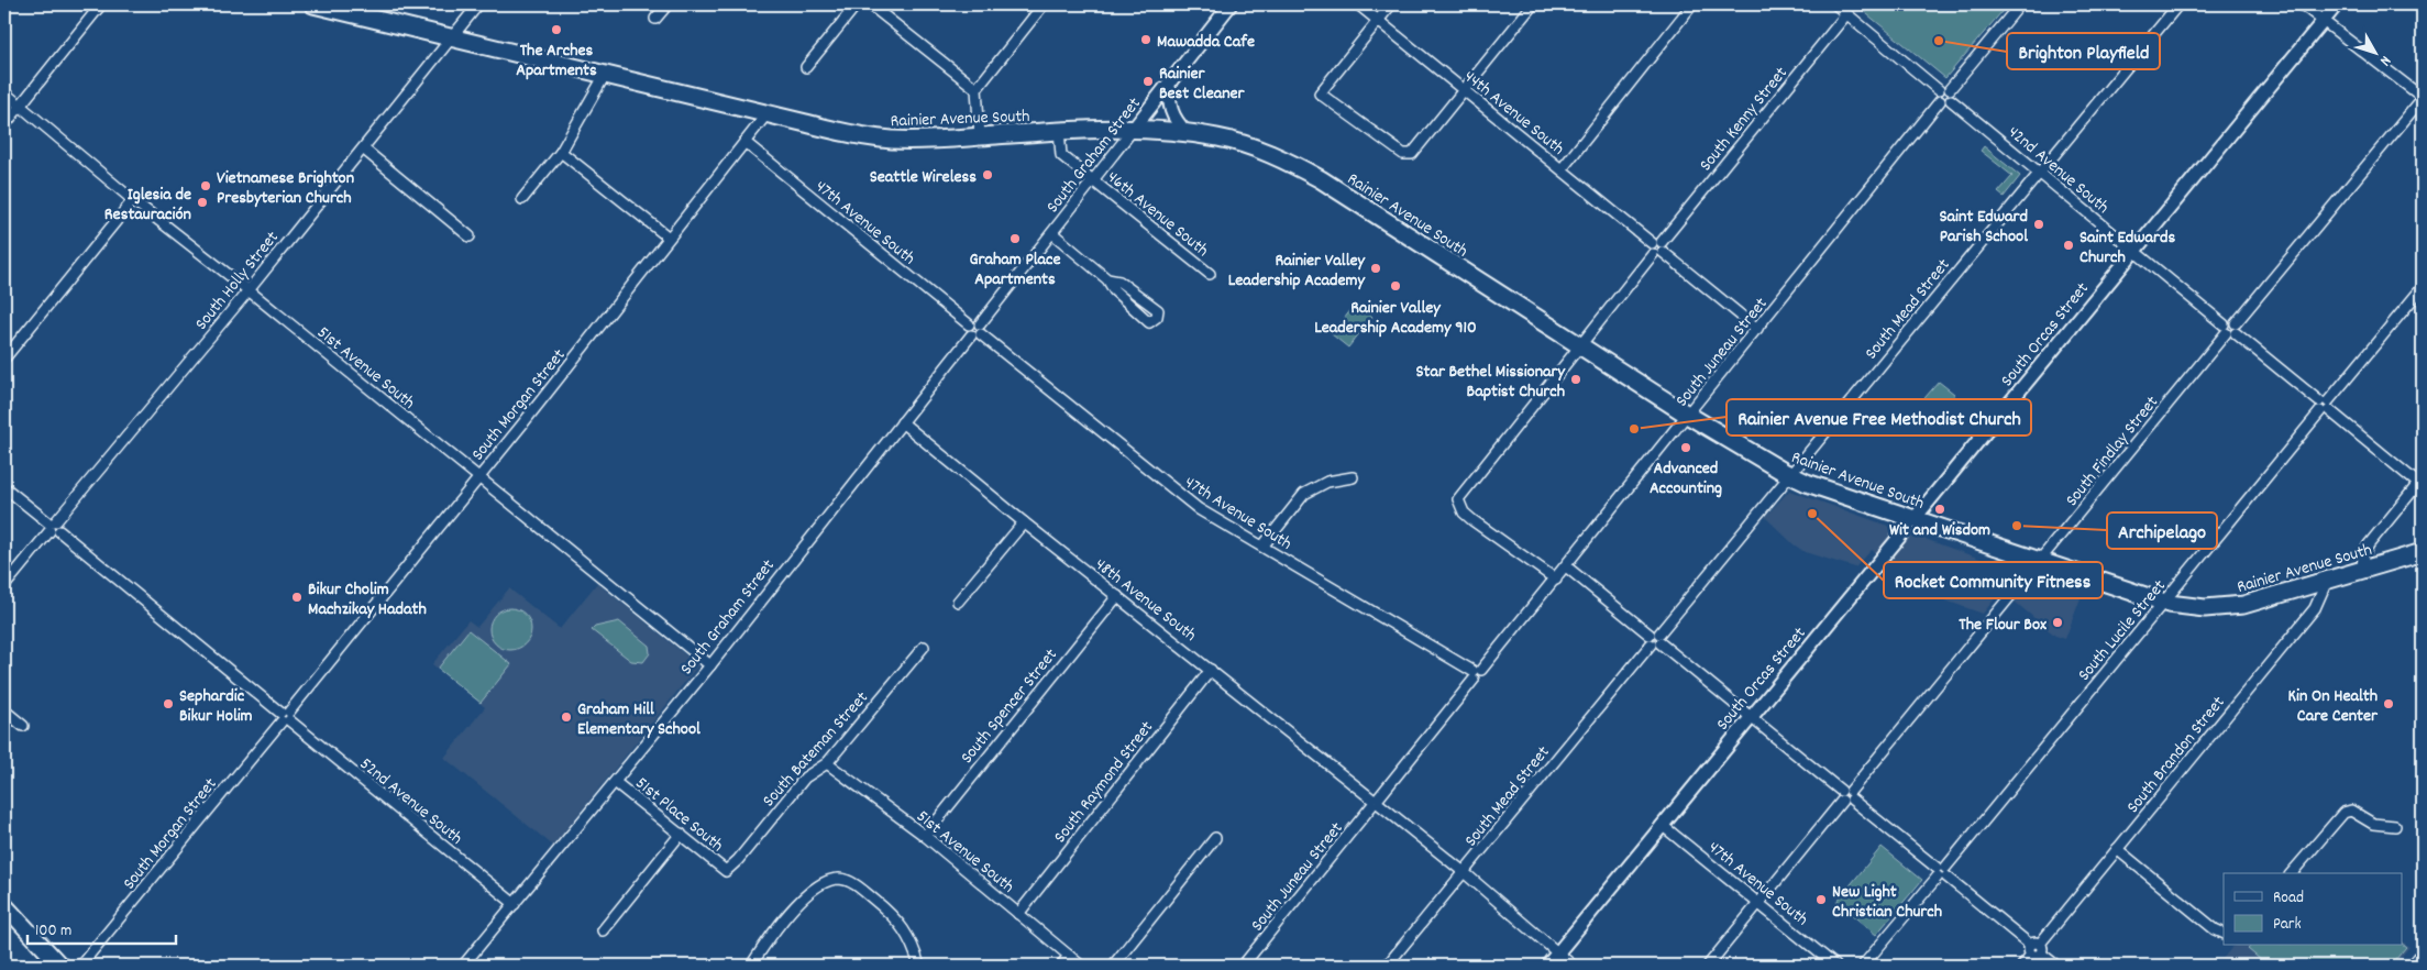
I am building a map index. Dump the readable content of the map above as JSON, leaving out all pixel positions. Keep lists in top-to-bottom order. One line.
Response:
{"streets":{"main road":["Rainier Avenue South"],"street":["44th Avenue South","South Kenny Street","South Graham Street","42nd Avenue South","46th Avenue South","47th Avenue South","South Holly Street","South Mead Street","South Orcas Street","South Juneau Street","51st Avenue South","South Morgan Street","South Findlay Street","48th Avenue South","South Lucile Street","South Spencer Street","South Bateman Street","South Brandon Street","South Raymond Street","52nd Avenue South","51st Place South"]},"crossings":[["44th Avenue South","South Kenny Street"],["44th Avenue South","South Juneau Street"],["Rainier Avenue South","South Kenny Street"],["Rainier Avenue South","South Graham Street"],["Rainier Avenue South","46th Avenue South"],["Rainier Avenue South","South Holly Street"],["Rainier Avenue South","South Mead Street"],["Rainier Avenue South","South Orcas Street"],["Rainier Avenue South","South Juneau Street"],["Rainier Avenue South","South Morgan Street"],["Rainier Avenue South","South Findlay Street"],["Rainier Avenue South","South Lucile Street"],["Rainier Avenue South","South Brandon Street"],["South Kenny Street","South Juneau Street"],["South Graham Street","46th Avenue South"],["South Graham Street","47th Avenue South"],["South Graham Street","51st Avenue South"],["South Graham Street","48th Avenue South"],["South Graham Street","52nd Avenue South"],["South Graham Street","51st Place South"],["42nd Avenue South","South Mead Street"],["42nd Avenue South","South Orcas Street"],["42nd Avenue South","South Juneau Street"],["42nd Avenue South","South Findlay Street"],["42nd Avenue South","South Lucile Street"],["47th Avenue South","South Orcas Street"],["47th Avenue South","South Juneau Street"],["47th Avenue South","South Morgan Street"],["47th Avenue South","South Findlay Street"],["South Holly Street","51st Avenue South"],["South Holly Street","52nd Avenue South"],["South Mead Street","48th Avenue South"],["South Orcas Street","48th Avenue South"],["South Juneau Street","48th Avenue South"],["51st Avenue South","South Morgan Street"],["51st Avenue South","South Spencer Street"],["51st Avenue South","South Bateman Street"],["51st Avenue South","South Raymond Street"],["South Morgan Street","52nd Avenue South"],["48th Avenue South","South Spencer Street"],["48th Avenue South","South Raymond Street"],["South Bateman Street","51st Place South"]],"places":["The Arches Apartments","Mawadda Cafe","Brighton Playfield","Rainier Best Cleaner","Seattle Wireless","Vietnamese Brighton Presbyterian Church","Iglesia de Restauración","Saint Edward Parish School","Graham Place Apartments","Saint Edwards Church","Rainier Valley Leadership Academy","Rainier Valley Leadership Academy 910","Star Bethel Missionary Baptist Church","Rainier Avenue Free Methodist Church","Advanced Accounting","Wit and Wisdom","Rocket Community Fitness","Archipelago","Bikur Cholim Machzikay Hadath","The Flour Box","Sephardic Bikur Holim","Kin On Health Care Center","Graham Hill Elementary School","New Light Christian Church"],"legend":["Road","Park"],"scale_bar":"100 m","north":"bottom right"}
